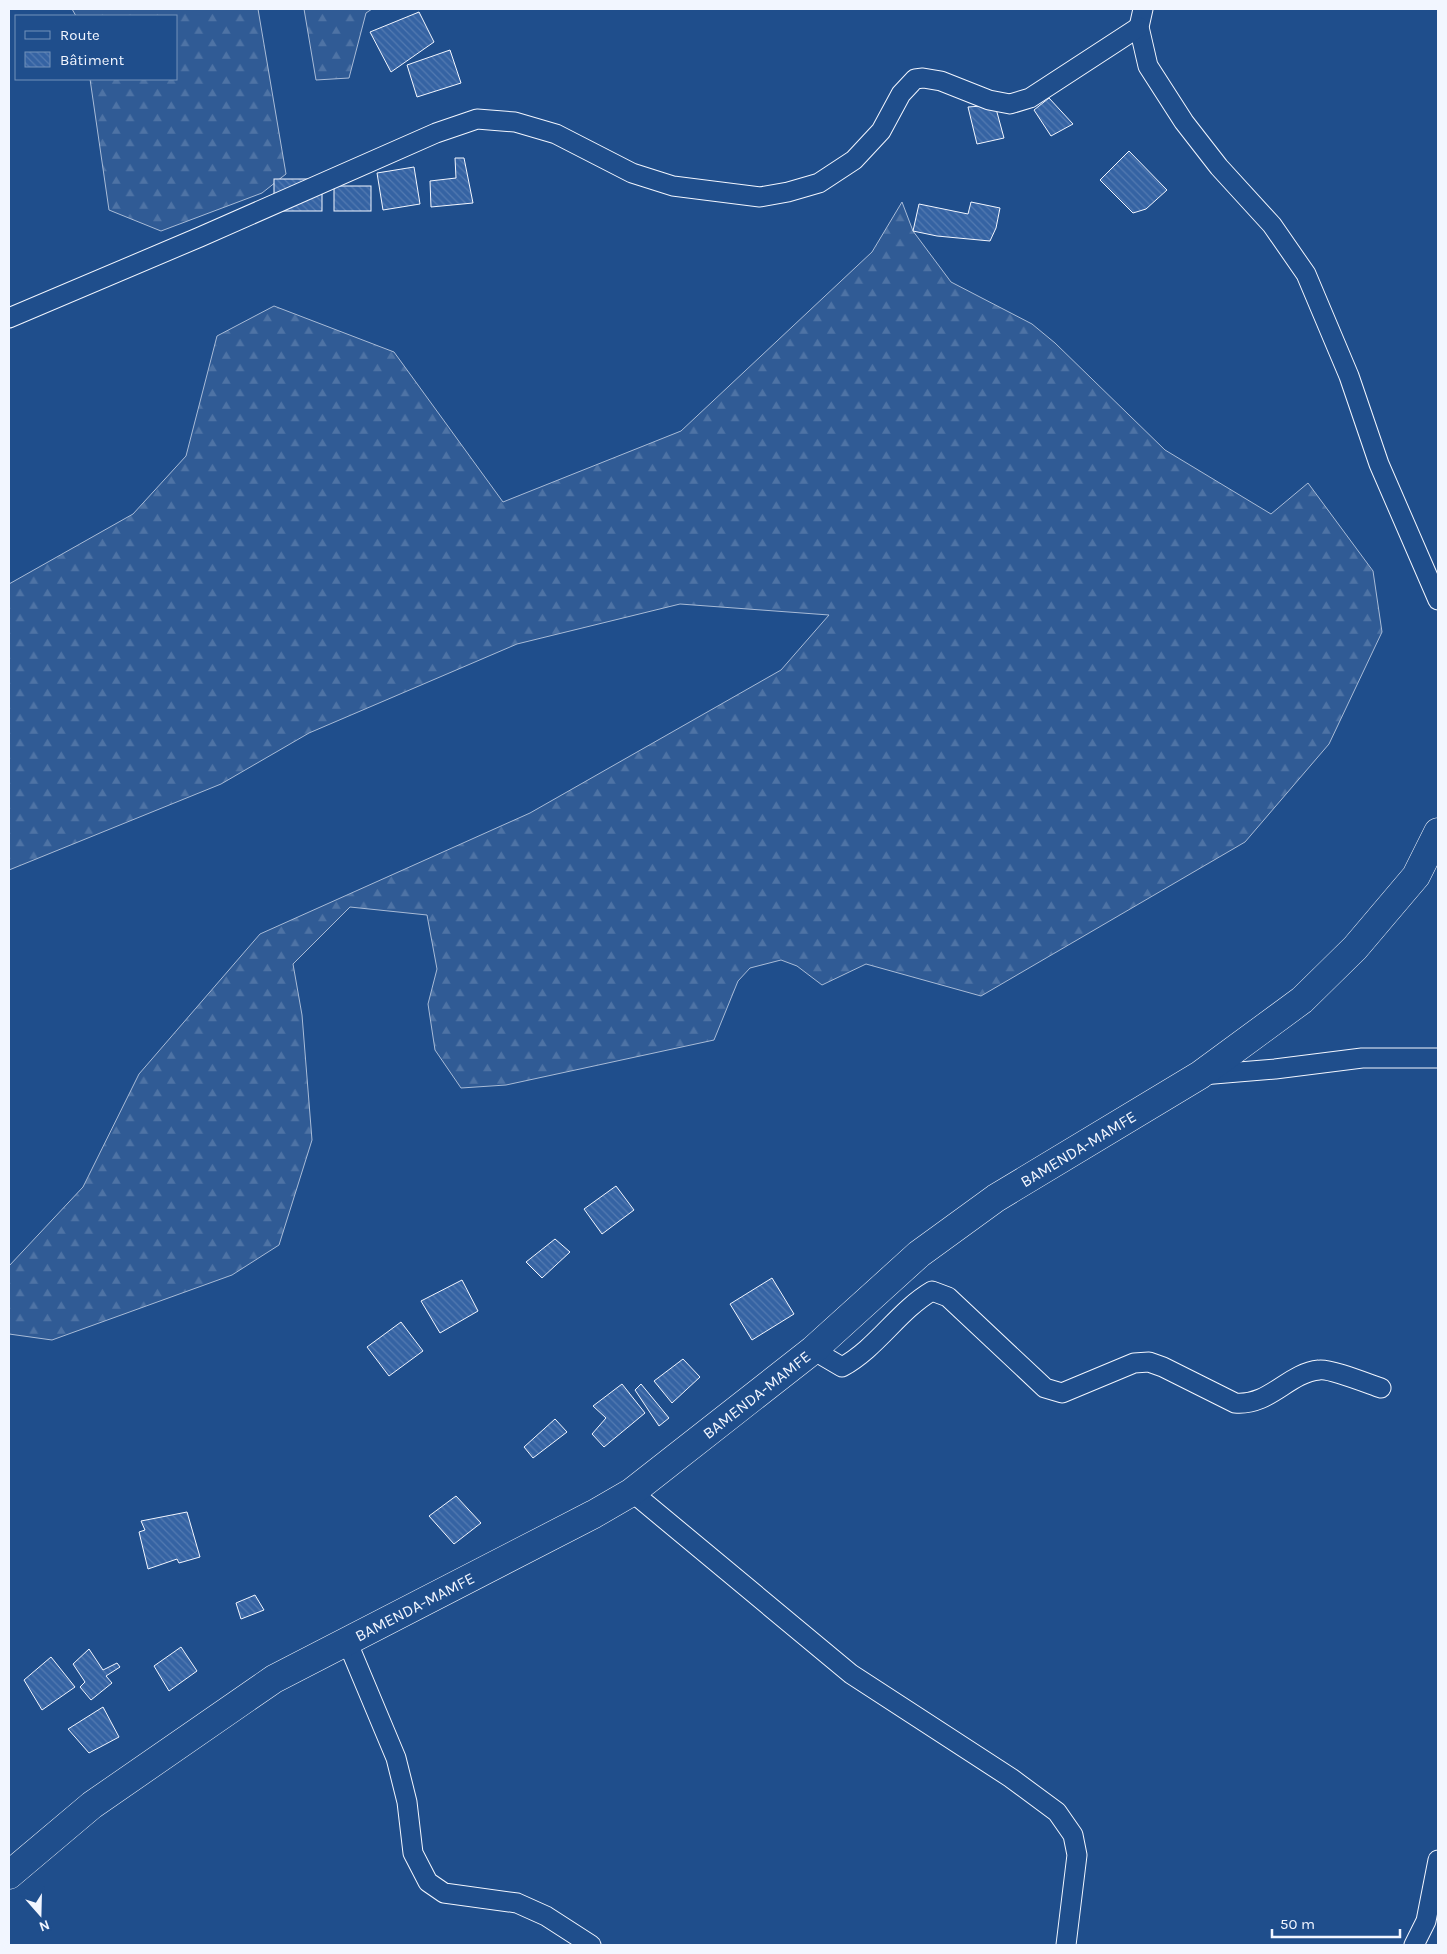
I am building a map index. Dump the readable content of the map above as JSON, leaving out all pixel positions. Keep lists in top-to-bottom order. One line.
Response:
{"streets":{"highway":["BAMENDA-MAMFE"]},"legend":["Route","Bâtiment"],"scale_bar":"50 m","north":"bottom"}
